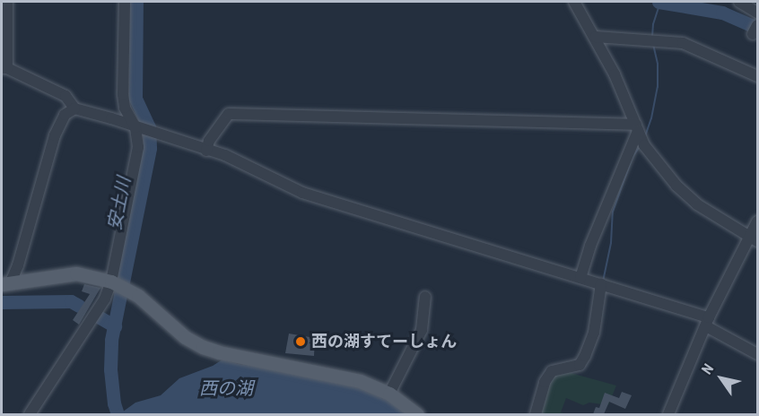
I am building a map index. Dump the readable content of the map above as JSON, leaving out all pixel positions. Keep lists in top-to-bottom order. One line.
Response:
{"water":["安土川","西の湖"],"places":["西の湖すてーしょん"],"north":"top left"}
